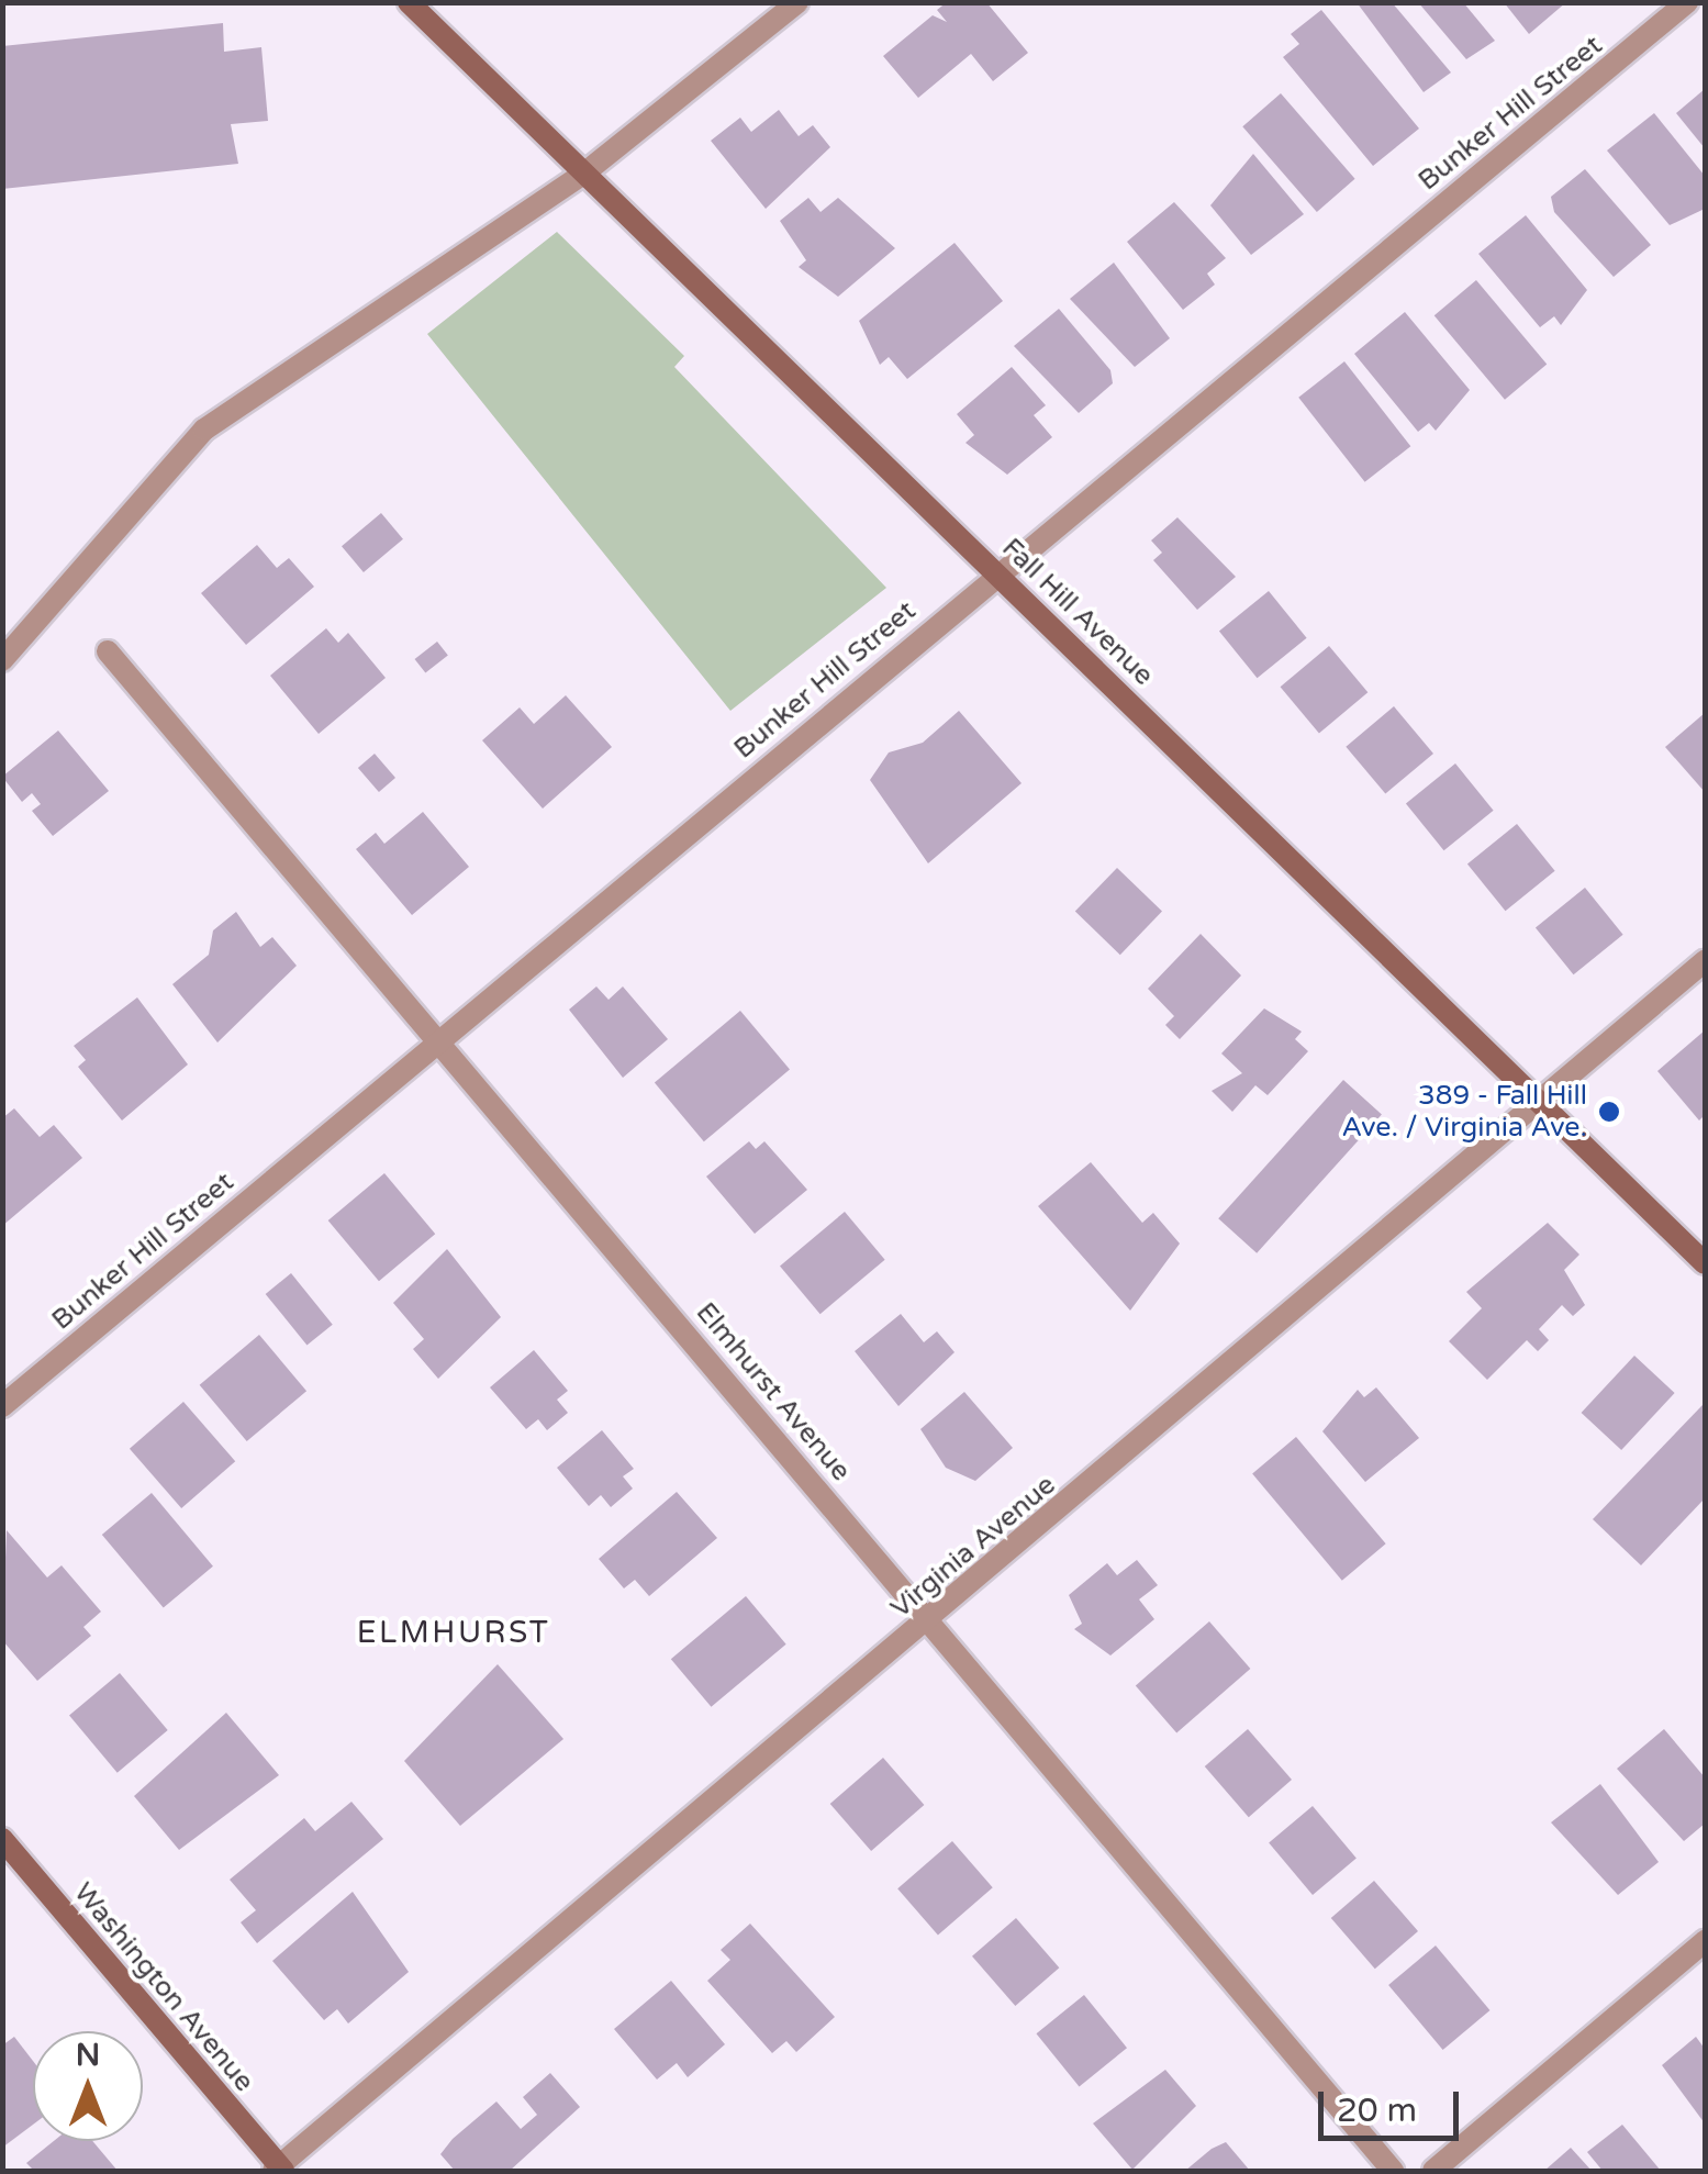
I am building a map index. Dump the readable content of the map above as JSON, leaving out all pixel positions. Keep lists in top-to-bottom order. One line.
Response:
{"streets":{"street":["Bunker Hill Street","Fall Hill Avenue","Elmhurst Avenue","Virginia Avenue","Washington Avenue"]},"crossings":[["Bunker Hill Street","Fall Hill Avenue"],["Bunker Hill Street","Elmhurst Avenue"],["Fall Hill Avenue","Virginia Avenue"],["Elmhurst Avenue","Virginia Avenue"],["Virginia Avenue","Washington Avenue"]],"districts":["ELMHURST"],"places":["389 - Fall Hill Ave. / Virginia Ave."],"scale_bar":"20 m","north":"top"}
